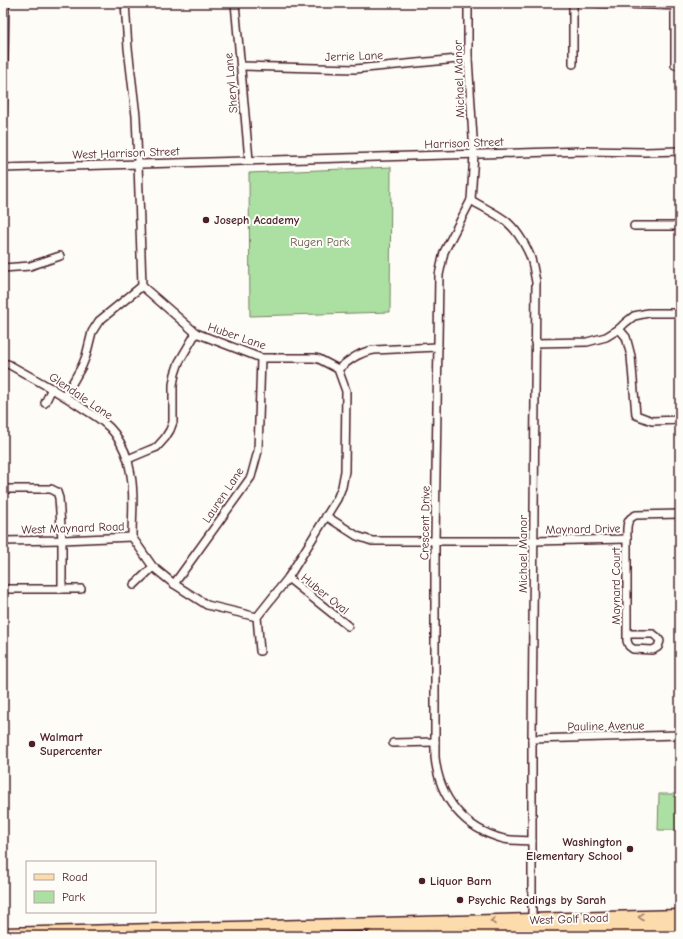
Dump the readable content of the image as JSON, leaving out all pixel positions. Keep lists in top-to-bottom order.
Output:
{
  "streets": {
    "main road": ["West Golf Road"],
    "street": [
      "Jerrie Lane",
      "Michael Manor",
      "Sheryl Lane",
      "Harrison Street",
      "West Harrison Street",
      "Huber Lane",
      "Glendale Lane",
      "Lauren Lane",
      "Crescent Drive",
      "West Maynard Road",
      "Maynard Drive",
      "Maynard Court",
      "Huber Oval",
      "Pauline Avenue"
    ]
  },
  "crossings": [
    ["Jerrie Lane", "Michael Manor"],
    ["Jerrie Lane", "Sheryl Lane"],
    ["Michael Manor", "Harrison Street"],
    ["Michael Manor", "Crescent Drive"],
    ["Michael Manor", "Maynard Drive"],
    ["Michael Manor", "Pauline Avenue"],
    ["Michael Manor", "West Golf Road"],
    ["Sheryl Lane", "Harrison Street"],
    ["Sheryl Lane", "West Harrison Street"],
    ["Harrison Street", "West Harrison Street"],
    ["Harrison Street", "Crescent Drive"],
    ["Huber Lane", "Lauren Lane"],
    ["Glendale Lane", "West Maynard Road"],
    ["Lauren Lane", "West Maynard Road"],
    ["Crescent Drive", "Maynard Drive"],
    ["Maynard Drive", "Maynard Court"]
  ],
  "parks": ["Rugen Park"],
  "places": [
    "Joseph Academy",
    "Walmart Supercenter",
    "Washington Elementary School",
    "Liquor Barn",
    "Psychic Readings by Sarah"
  ],
  "legend": ["Road", "Park"]
}
